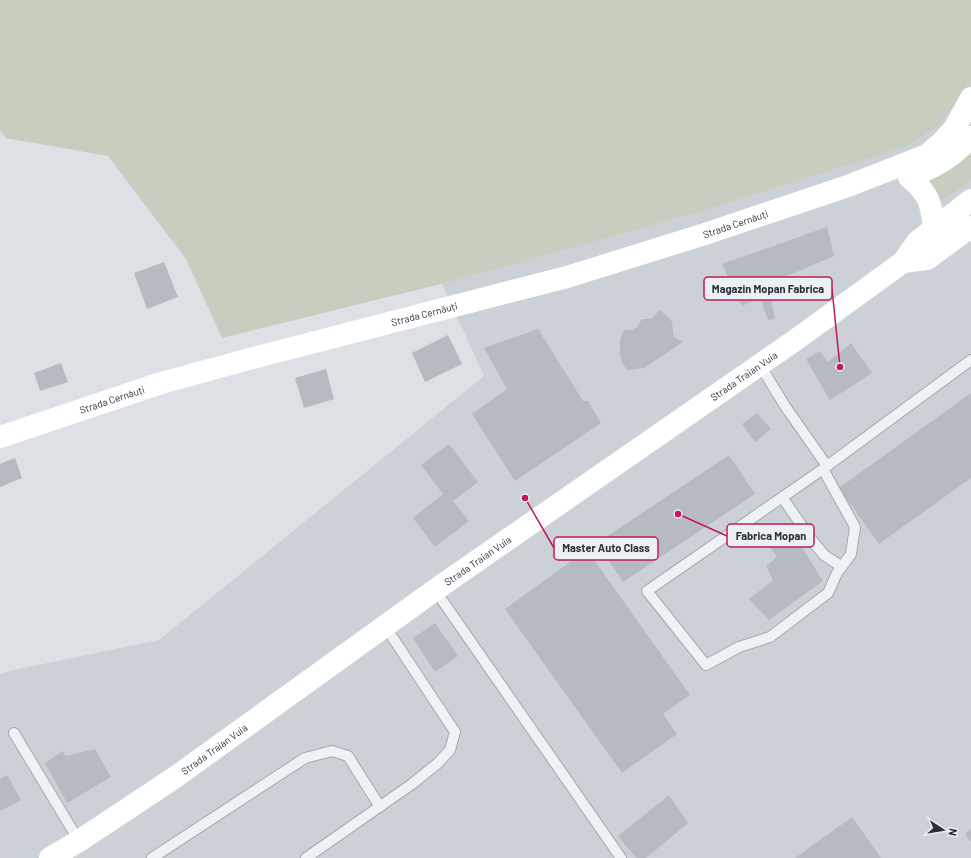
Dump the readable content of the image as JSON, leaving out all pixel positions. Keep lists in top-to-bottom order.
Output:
{
  "streets": {
    "main road": ["Strada Cernăuți", "Strada Traian Vuia"]
  },
  "places": ["Magazin Mopan Fabrica", "Master Auto Class", "Fabrica Mopan"],
  "north": "right"
}
